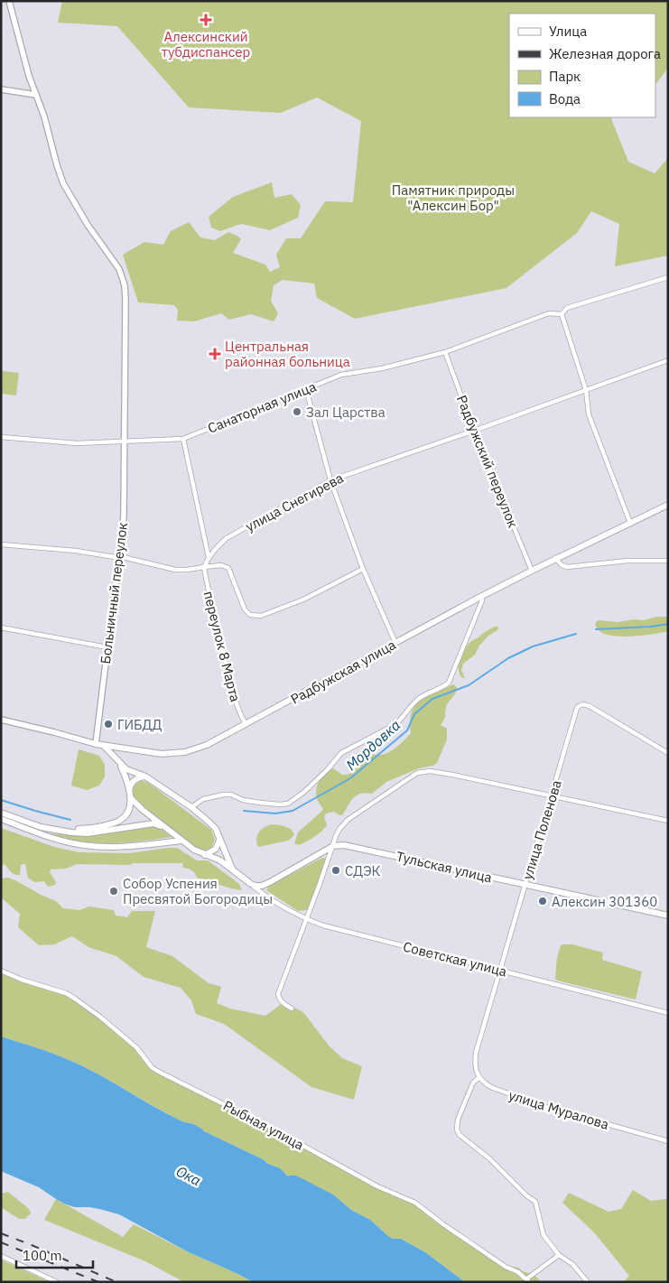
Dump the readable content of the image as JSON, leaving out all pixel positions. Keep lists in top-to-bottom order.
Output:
{
  "streets": {
    "main road": ["Радбужская улица", "Тульская улица"],
    "street": [
      "Санаторная улица",
      "Радбужский переулок",
      "улица Снегирева",
      "Больничный переулок",
      "переулок 8 Марта",
      "улица Поленова",
      "Советская улица",
      "улица Муралова",
      "Рыбная улица"
    ]
  },
  "crossings": [
    ["Санаторная улица", "Радбужский переулок"],
    ["Санаторная улица", "Больничный переулок"],
    ["Радбужский переулок", "улица Снегирева"],
    ["Радбужский переулок", "Радбужская улица"],
    ["улица Снегирева", "переулок 8 Марта"],
    ["Больничный переулок", "Радбужская улица"],
    ["переулок 8 Марта", "Радбужская улица"],
    ["улица Поленова", "Тульская улица"],
    ["улица Поленова", "Советская улица"],
    ["улица Поленова", "улица Муралова"]
  ],
  "water": ["Мордовка", "Ока"],
  "parks": ["Памятник природы \"Алексин Бор\""],
  "places": {
    "health": ["Алексинский тубдиспансер", "Центральная районная больница"],
    "other": [
      "Зал Царства",
      "ГИБДД",
      "СДЭК",
      "Собор Успения Пресвятой Богородицы",
      "Алексин 301360"
    ]
  },
  "legend": [
    "Улица",
    "Железная дорога",
    "Парк",
    "Вода"
  ],
  "scale_bar": "100 m"
}
